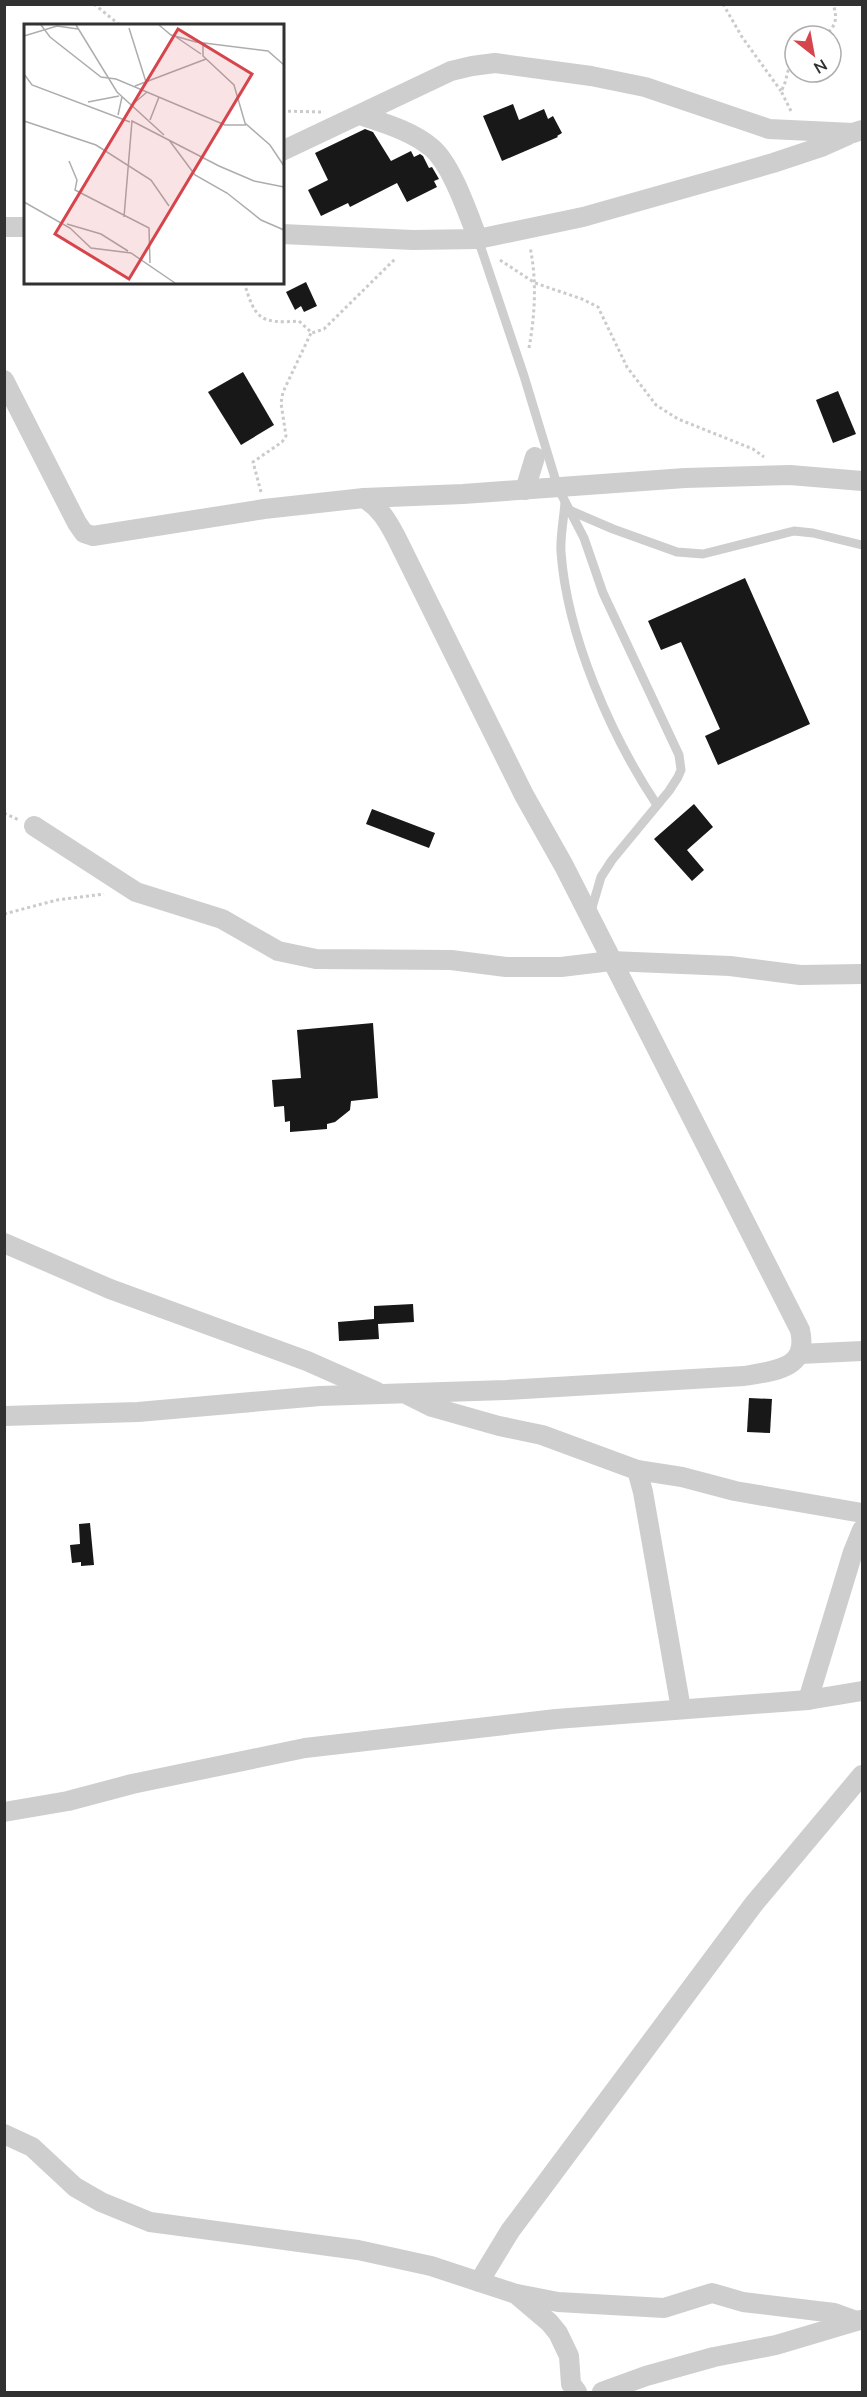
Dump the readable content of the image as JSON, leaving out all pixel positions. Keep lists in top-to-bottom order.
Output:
{
  "north": "bottom right"
}
